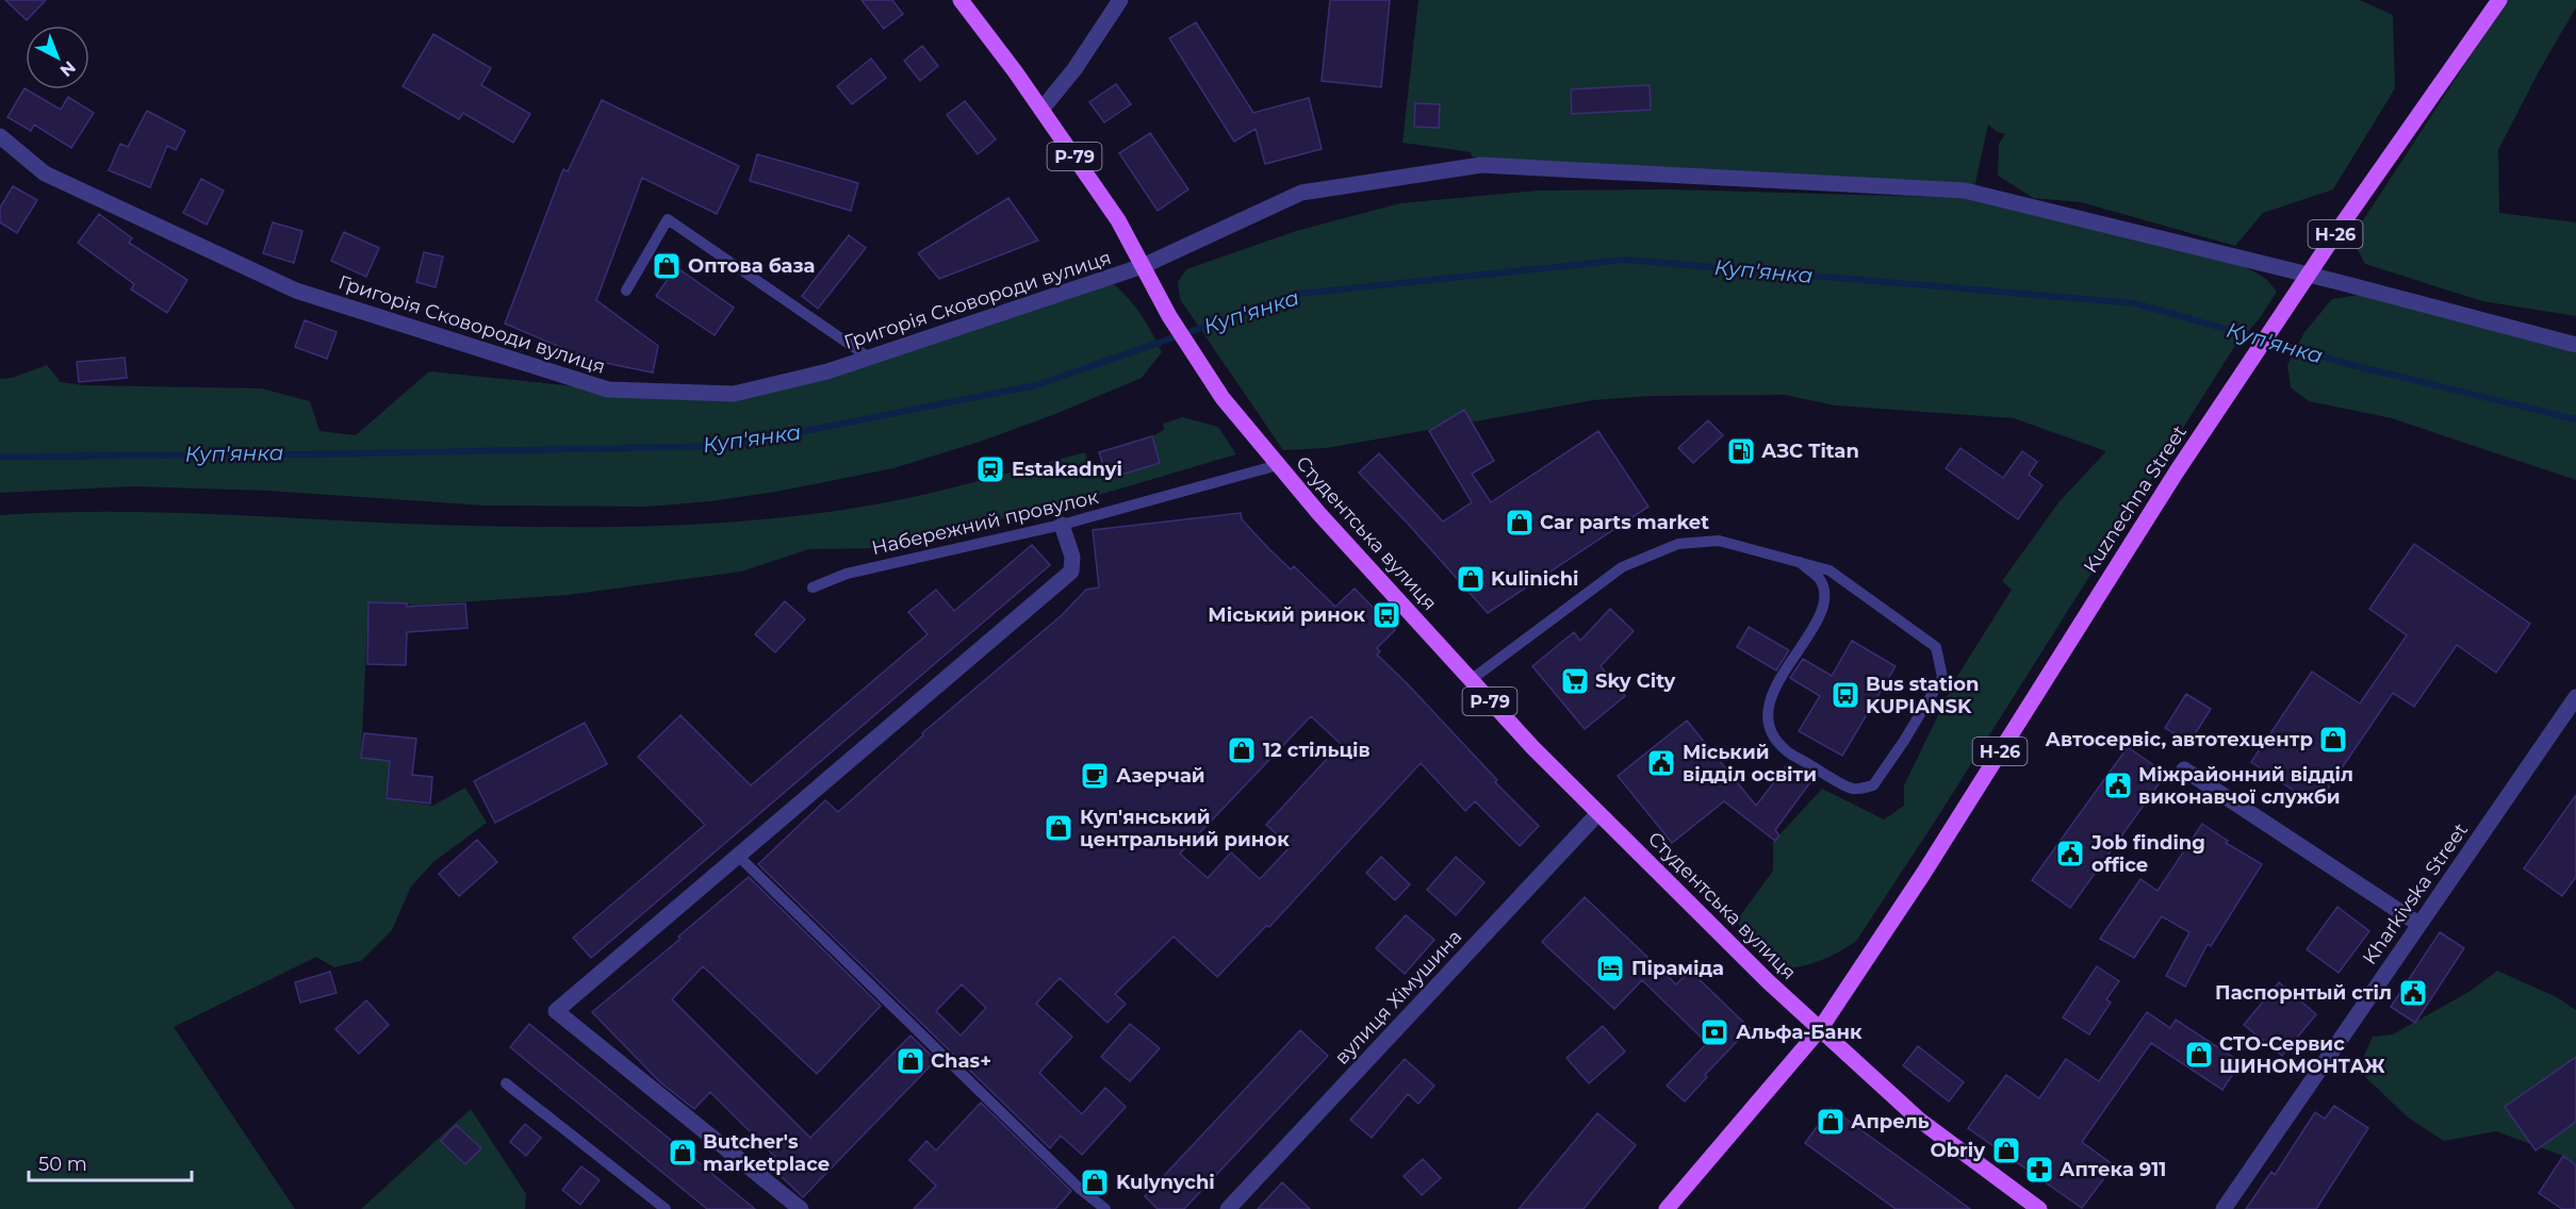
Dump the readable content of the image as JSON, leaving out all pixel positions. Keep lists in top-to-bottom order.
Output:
{
  "streets": {
    "main road": [
      "Р-79",
      "Н-26",
      "Kuznechna Street",
      "Студентська вулиця"
    ],
    "street": ["Григорія Сковороди вулиця", "Kharkivska Street", "вулиця Хімушина"],
    "lane": ["Набережний провулок"]
  },
  "crossings": [
    ["Р-79", "Н-26"],
    ["Р-79", "Kuznechna Street"],
    ["Р-79", "Студентська вулиця"],
    ["Н-26", "Kuznechna Street"],
    ["Н-26", "Студентська вулиця"],
    ["Григорія Сковороди вулиця", "Студентська вулиця"],
    ["Kuznechna Street", "Студентська вулиця"],
    ["Набережний провулок", "Студентська вулиця"],
    ["Студентська вулиця", "вулиця Хімушина"]
  ],
  "water": ["Куп'янка"],
  "places": {
    "shop": [
      "Оптова база",
      "Car parts market",
      "Kulinichi",
      "Автосервіс, автотехцентр",
      "12 стільців",
      "Куп'янський центральний ринок",
      "СТО-Сервис ШИНОМОНТАЖ",
      "Chas+",
      "Апрель",
      "Obriy",
      "Butcher's marketplace",
      "Kulynychi"
    ],
    "fuel station": ["АЗС Titan"],
    "station": ["Estakadnyi"],
    "bus stop": ["Міський ринок", "Bus station KUPIANSK"],
    "supermarket": ["Sky City"],
    "public building": [
      "Міський відділ освіти",
      "Міжрайонний відділ виконавчої служби",
      "Job finding office",
      "Паспорнтый стіл"
    ],
    "cafe": ["Азерчай"],
    "hotel": ["Піраміда"],
    "bank": ["Альфа-Банк"],
    "pharmacy": ["Аптека 911"]
  },
  "scale_bar": "50 m",
  "north": "bottom right"
}
